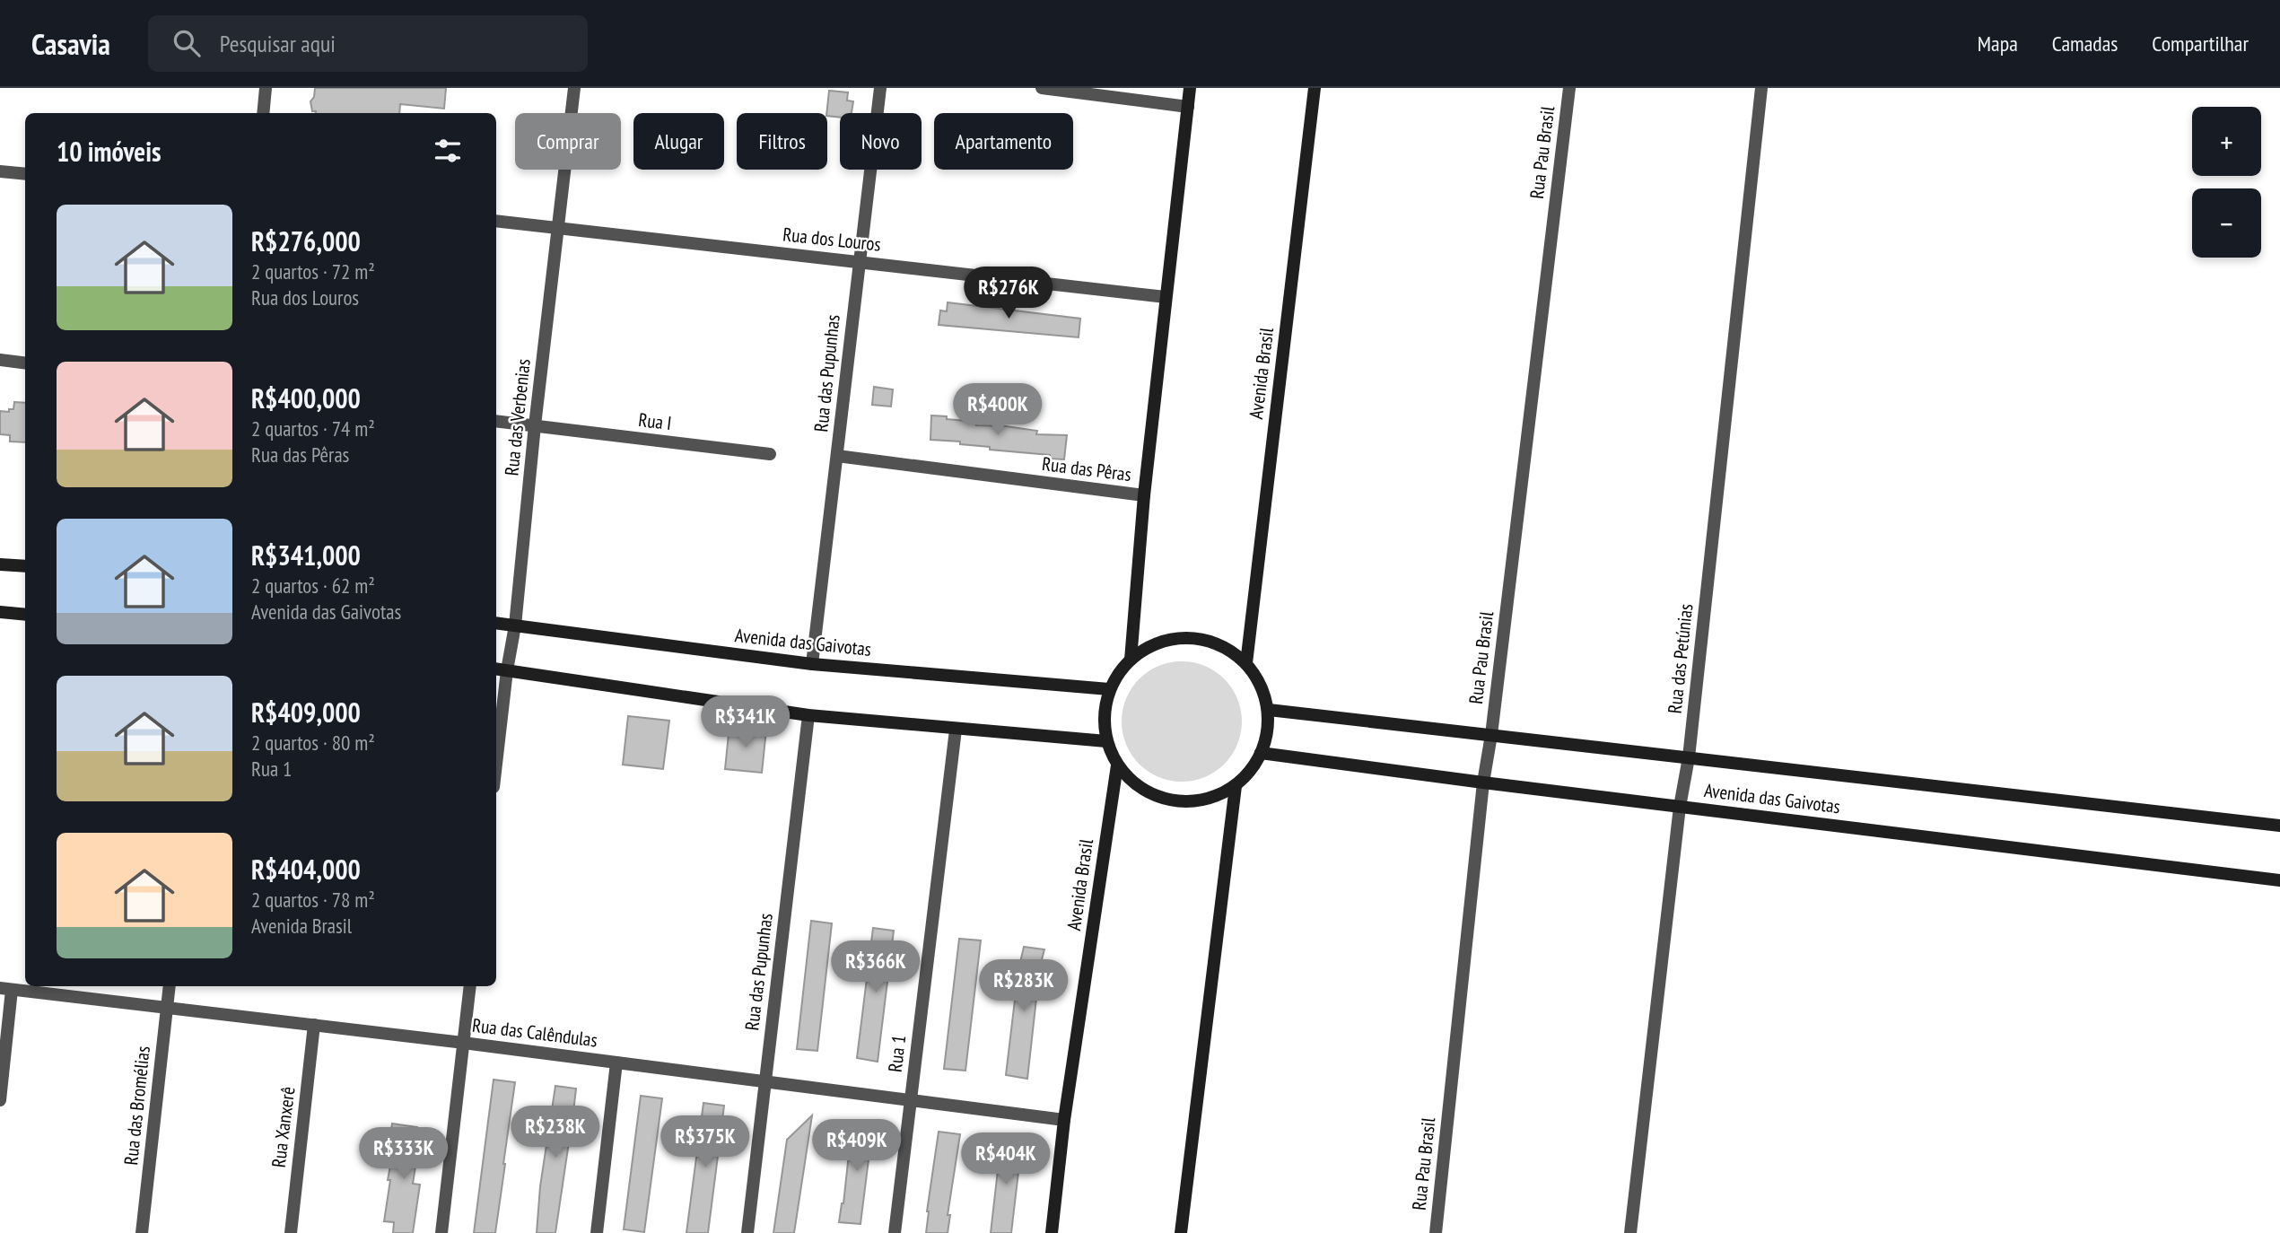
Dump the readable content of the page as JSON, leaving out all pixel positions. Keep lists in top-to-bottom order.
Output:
{
  "streets": {
    "street": [
      "Rua Pau Brasil",
      "Rua dos Louros",
      "Rua das Pupunhas",
      "Avenida Brasil",
      "Rua das Verbenias",
      "Rua I",
      "Rua das Pêras",
      "Avenida das Gaivotas",
      "Rua das Petúnias",
      "Rua das Calêndulas",
      "Rua 1",
      "Rua das Bromélias",
      "Rua Xanxerê"
    ]
  },
  "crossings": [
    ["Rua Pau Brasil", "Avenida das Gaivotas"],
    ["Rua dos Louros", "Rua das Pupunhas"],
    ["Rua dos Louros", "Rua das Verbenias"],
    ["Rua das Pupunhas", "Rua das Pêras"],
    ["Rua das Pupunhas", "Avenida das Gaivotas"],
    ["Rua das Pupunhas", "Rua das Calêndulas"],
    ["Avenida Brasil", "Avenida das Gaivotas"],
    ["Avenida Brasil", "Rua das Calêndulas"],
    ["Rua das Verbenias", "Rua I"],
    ["Rua das Verbenias", "Avenida das Gaivotas"],
    ["Avenida das Gaivotas", "Rua das Petúnias"],
    ["Rua das Calêndulas", "Rua 1"],
    ["Rua das Calêndulas", "Rua das Bromélias"],
    ["Rua das Calêndulas", "Rua Xanxerê"]
  ],
  "page": {
    "header": "Casavia",
    "search": "Pesquisar aqui",
    "nav": ["Mapa", "Camadas", "Compartilhar"],
    "map_buttons": ["+", "−"],
    "chip": [
      "Comprar",
      "Alugar",
      "Filtros",
      "Novo",
      "Apartamento"
    ],
    "heading": "10 imóveis",
    "list": [
      {
        "name": "R$276,000",
        "note": "2 quartos · 72 m² · Rua dos Louros"
      },
      {
        "name": "R$400,000",
        "note": "2 quartos · 74 m² · Rua das Pêras"
      },
      {
        "name": "R$341,000",
        "note": "2 quartos · 62 m² · Avenida das Gaivotas"
      },
      {
        "name": "R$409,000",
        "note": "2 quartos · 80 m² · Rua 1"
      },
      {
        "name": "R$404,000",
        "note": "2 quartos · 78 m² · Avenida Brasil"
      }
    ],
    "price": [
      "R$276K",
      "R$400K",
      "R$341K",
      "R$366K",
      "R$283K",
      "R$238K",
      "R$375K",
      "R$409K",
      "R$333K",
      "R$404K"
    ]
  }
}
